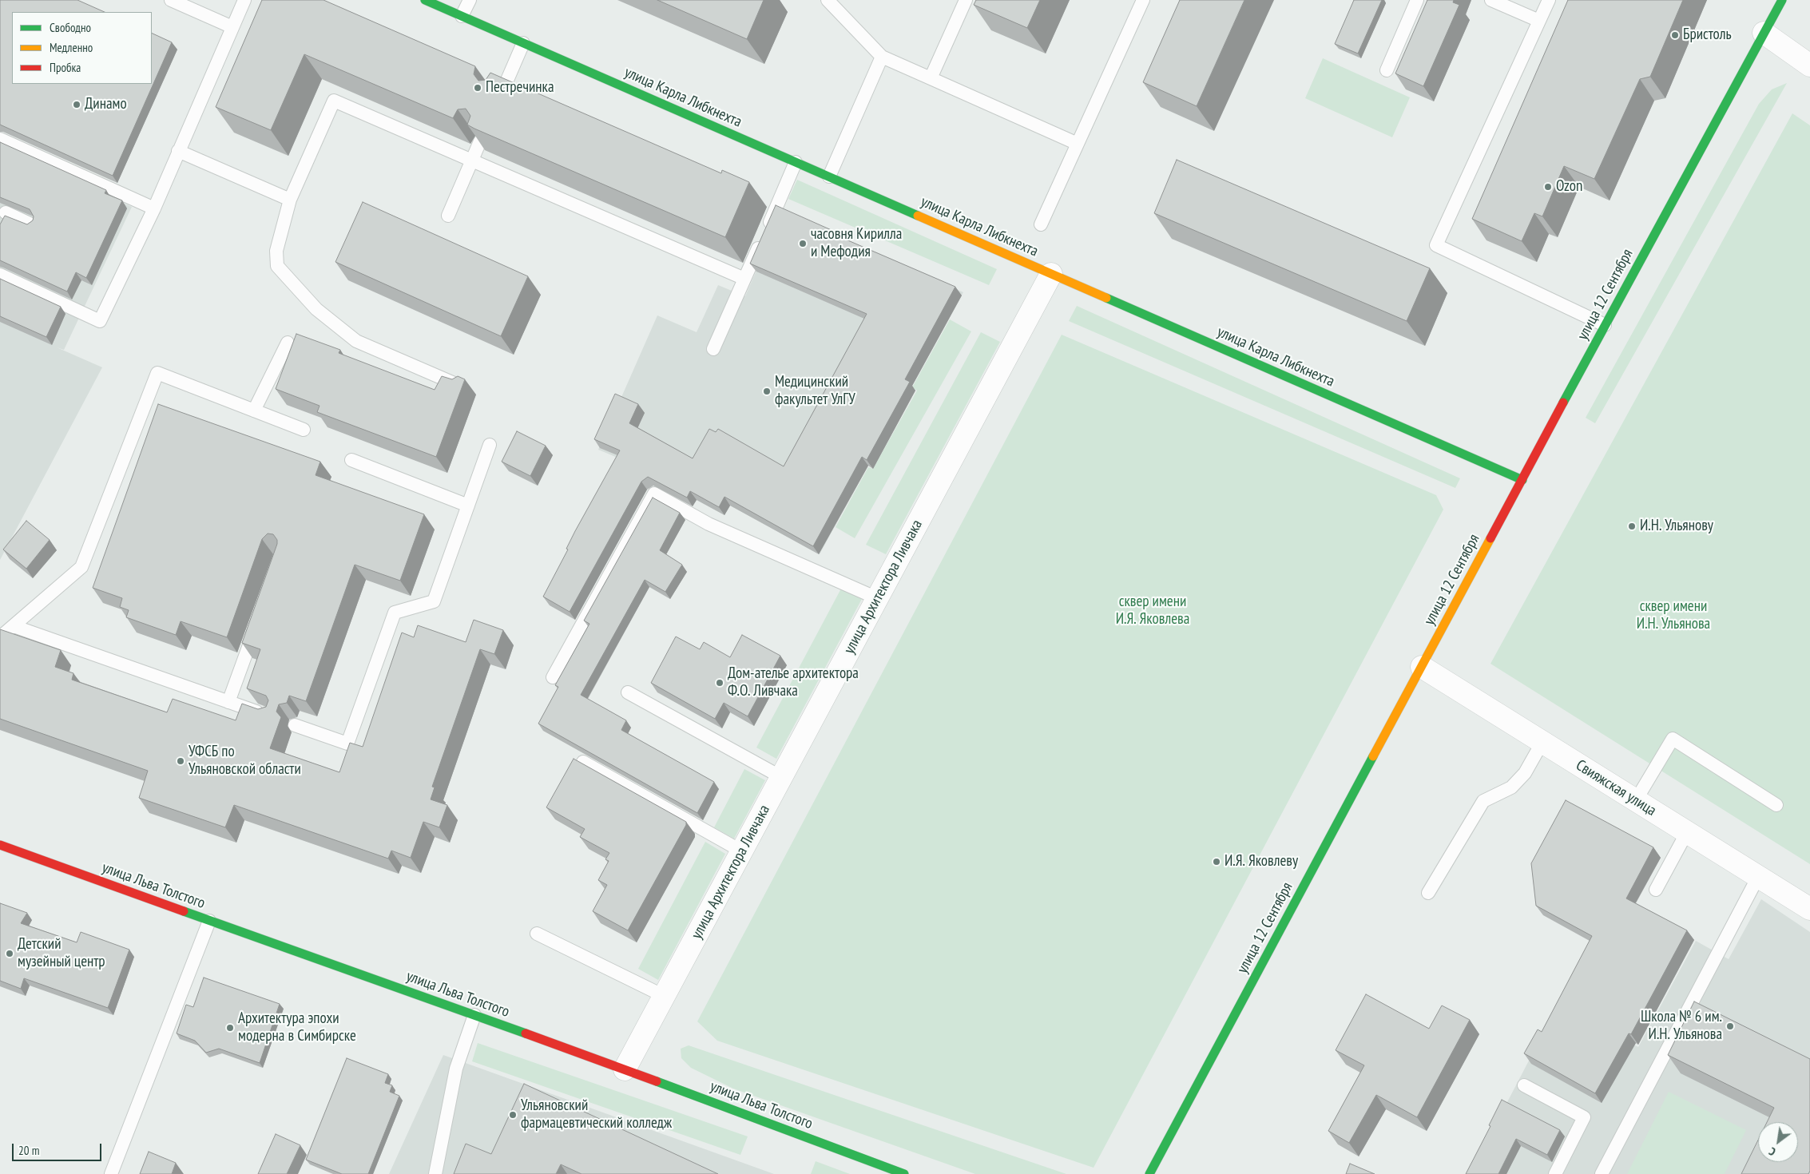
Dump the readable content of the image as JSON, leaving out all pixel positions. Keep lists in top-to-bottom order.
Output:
{
  "streets": {
    "street": [
      "улица Карла Либкнехта",
      "улица 12 Сентября",
      "улица Архитектора Ливчака",
      "Свияжская улица",
      "улица Льва Толстого"
    ]
  },
  "crossings": [
    ["улица Карла Либкнехта", "улица 12 Сентября"],
    ["улица Карла Либкнехта", "улица Архитектора Ливчака"],
    ["улица 12 Сентября", "Свияжская улица"],
    ["улица Архитектора Ливчака", "улица Льва Толстого"]
  ],
  "parks": ["сквер имени И.Я. Яковлева", "сквер имени И.Н. Ульянова"],
  "places": [
    "Бристоль",
    "Пестречинка",
    "Динамо",
    "Ozon",
    "часовня Кирилла и Мефодия",
    "Медицинский факультет УлГУ",
    "И.Н. Ульянову",
    "Дом-ателье архитектора Ф.О. Ливчака",
    "УФСБ по Ульяновской области",
    "И.Я. Яковлеву",
    "Детский музейный центр",
    "Школа № 6 им. И.Н. Ульянова",
    "Архитектура эпохи модерна в Симбирске",
    "Ульяновский фaрмацевтический колледж"
  ],
  "legend": ["Свободно", "Медленно", "Пробка"],
  "scale_bar": "20 m",
  "north": "bottom left"
}
